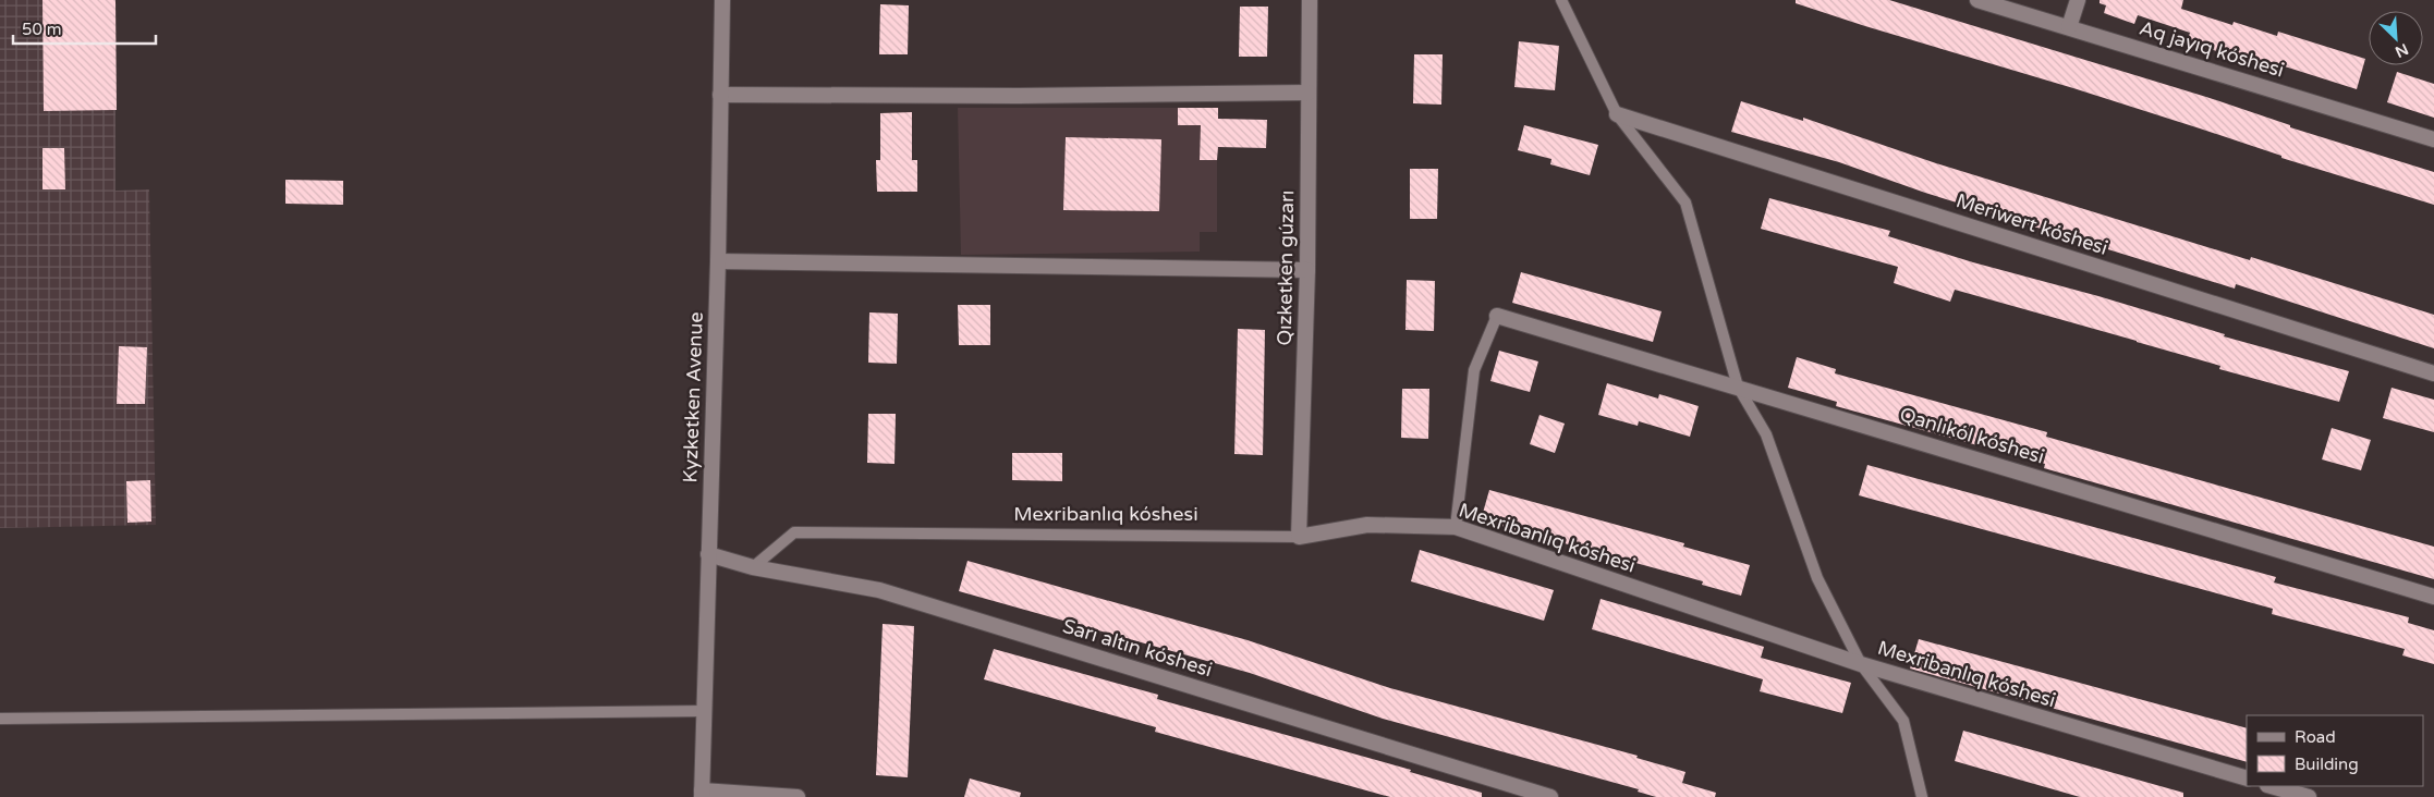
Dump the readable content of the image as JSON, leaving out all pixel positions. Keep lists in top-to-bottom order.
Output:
{
  "streets": {
    "street": [
      "Aq jayıq kóshesi",
      "Meriwert kóshesi",
      "Qızketken gúzarı",
      "Kyzketken Avenue",
      "Qanlıkól kóshesi",
      "Mexribanlıq kóshesi",
      "Sarı altın kóshesi"
    ]
  },
  "crossings": [
    ["Qızketken gúzarı", "Mexribanlıq kóshesi"],
    ["Kyzketken Avenue", "Sarı altın kóshesi"],
    ["Mexribanlıq kóshesi", "Sarı altın kóshesi"]
  ],
  "legend": ["Road", "Building"],
  "scale_bar": "50 m",
  "north": "bottom right"
}
